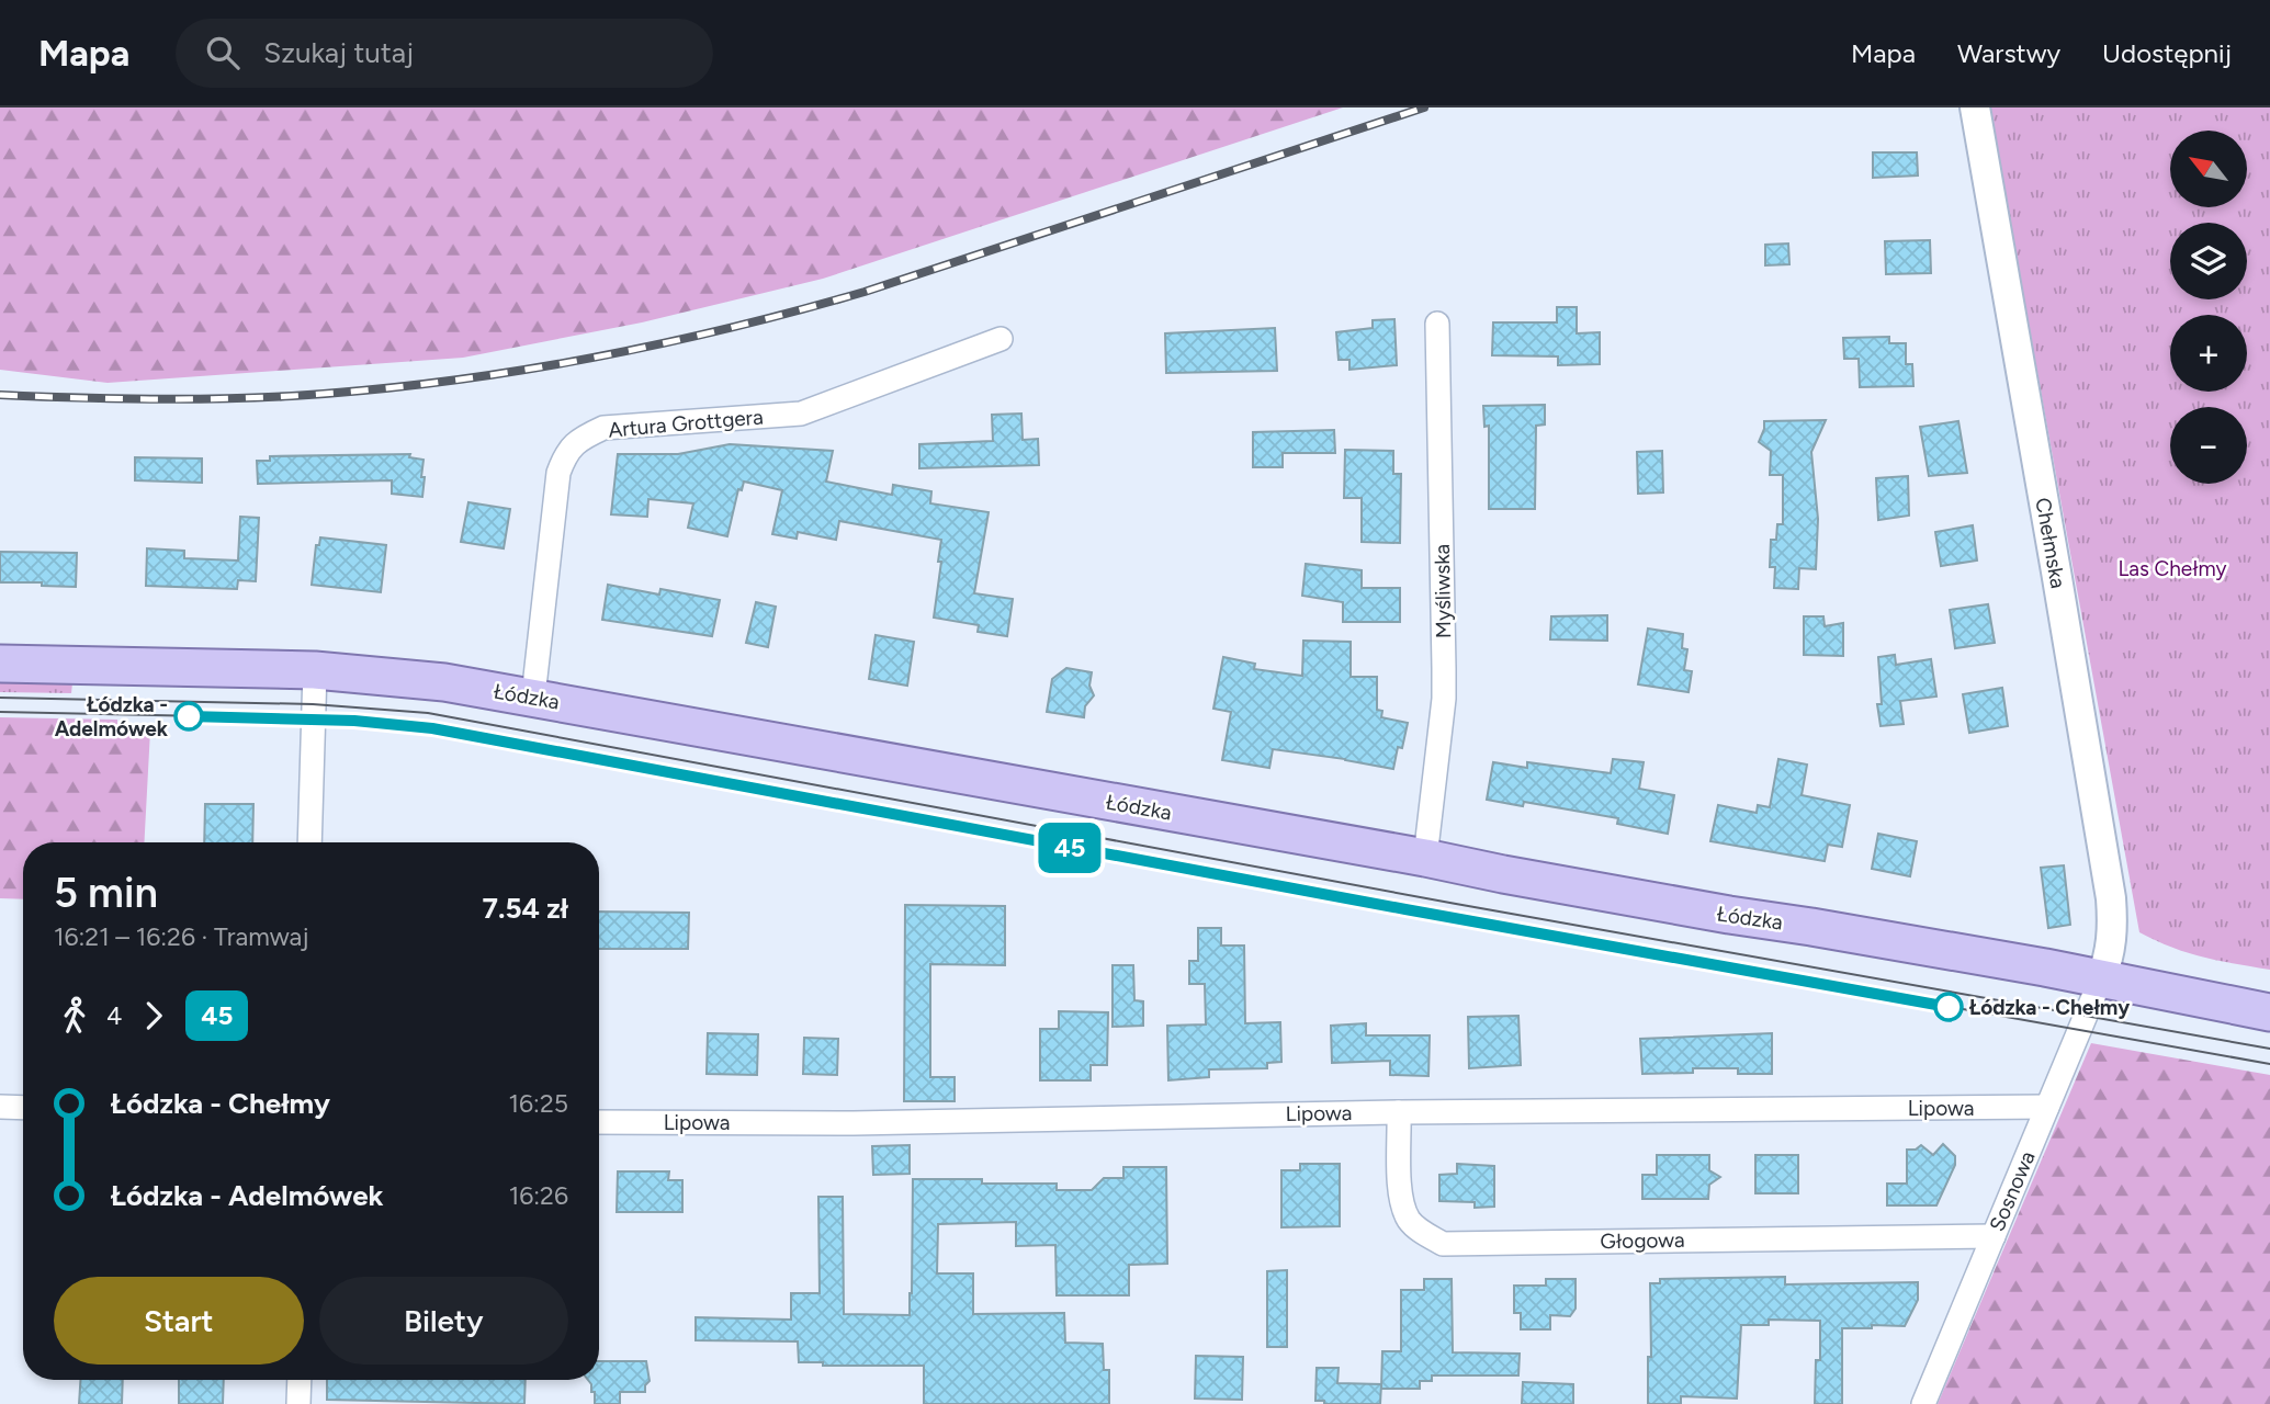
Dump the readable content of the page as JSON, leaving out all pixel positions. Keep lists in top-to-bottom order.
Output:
{
  "streets": {
    "main road": ["Łódzka"],
    "street": [
      "Artura Grottgera",
      "Chełmska",
      "Myśliwska",
      "Lipowa",
      "Sosnowa",
      "Głogowa"
    ]
  },
  "crossings": [
    ["Artura Grottgera", "Łódzka"],
    ["Chełmska", "Łódzka"],
    ["Chełmska", "Sosnowa"],
    ["Myśliwska", "Łódzka"],
    ["Łódzka", "Sosnowa"],
    ["Lipowa", "Sosnowa"],
    ["Lipowa", "Głogowa"],
    ["Sosnowa", "Głogowa"]
  ],
  "parks": ["Las Chełmy"],
  "places": ["Łódzka - Adelmówek", "Łódzka - Chełmy"],
  "lines": ["tram line 45"],
  "north": "top left",
  "page": {
    "header": "Mapa",
    "search": "Szukaj tutaj",
    "nav": ["Mapa", "Warstwy", "Udostępnij"],
    "on_map": "45",
    "map_buttons": ["+", "−"],
    "heading": ["5 min", "16:21 – 16:26 · Tramwaj", "7.54 zł"],
    "legs": ["4", "45"],
    "list": [
      {
        "name": "Łódzka - Chełmy",
        "value": "16:25"
      },
      {
        "name": "Łódzka - Adelmówek",
        "value": "16:26"
      }
    ],
    "buttons": ["Start", "Bilety"]
  }
}
